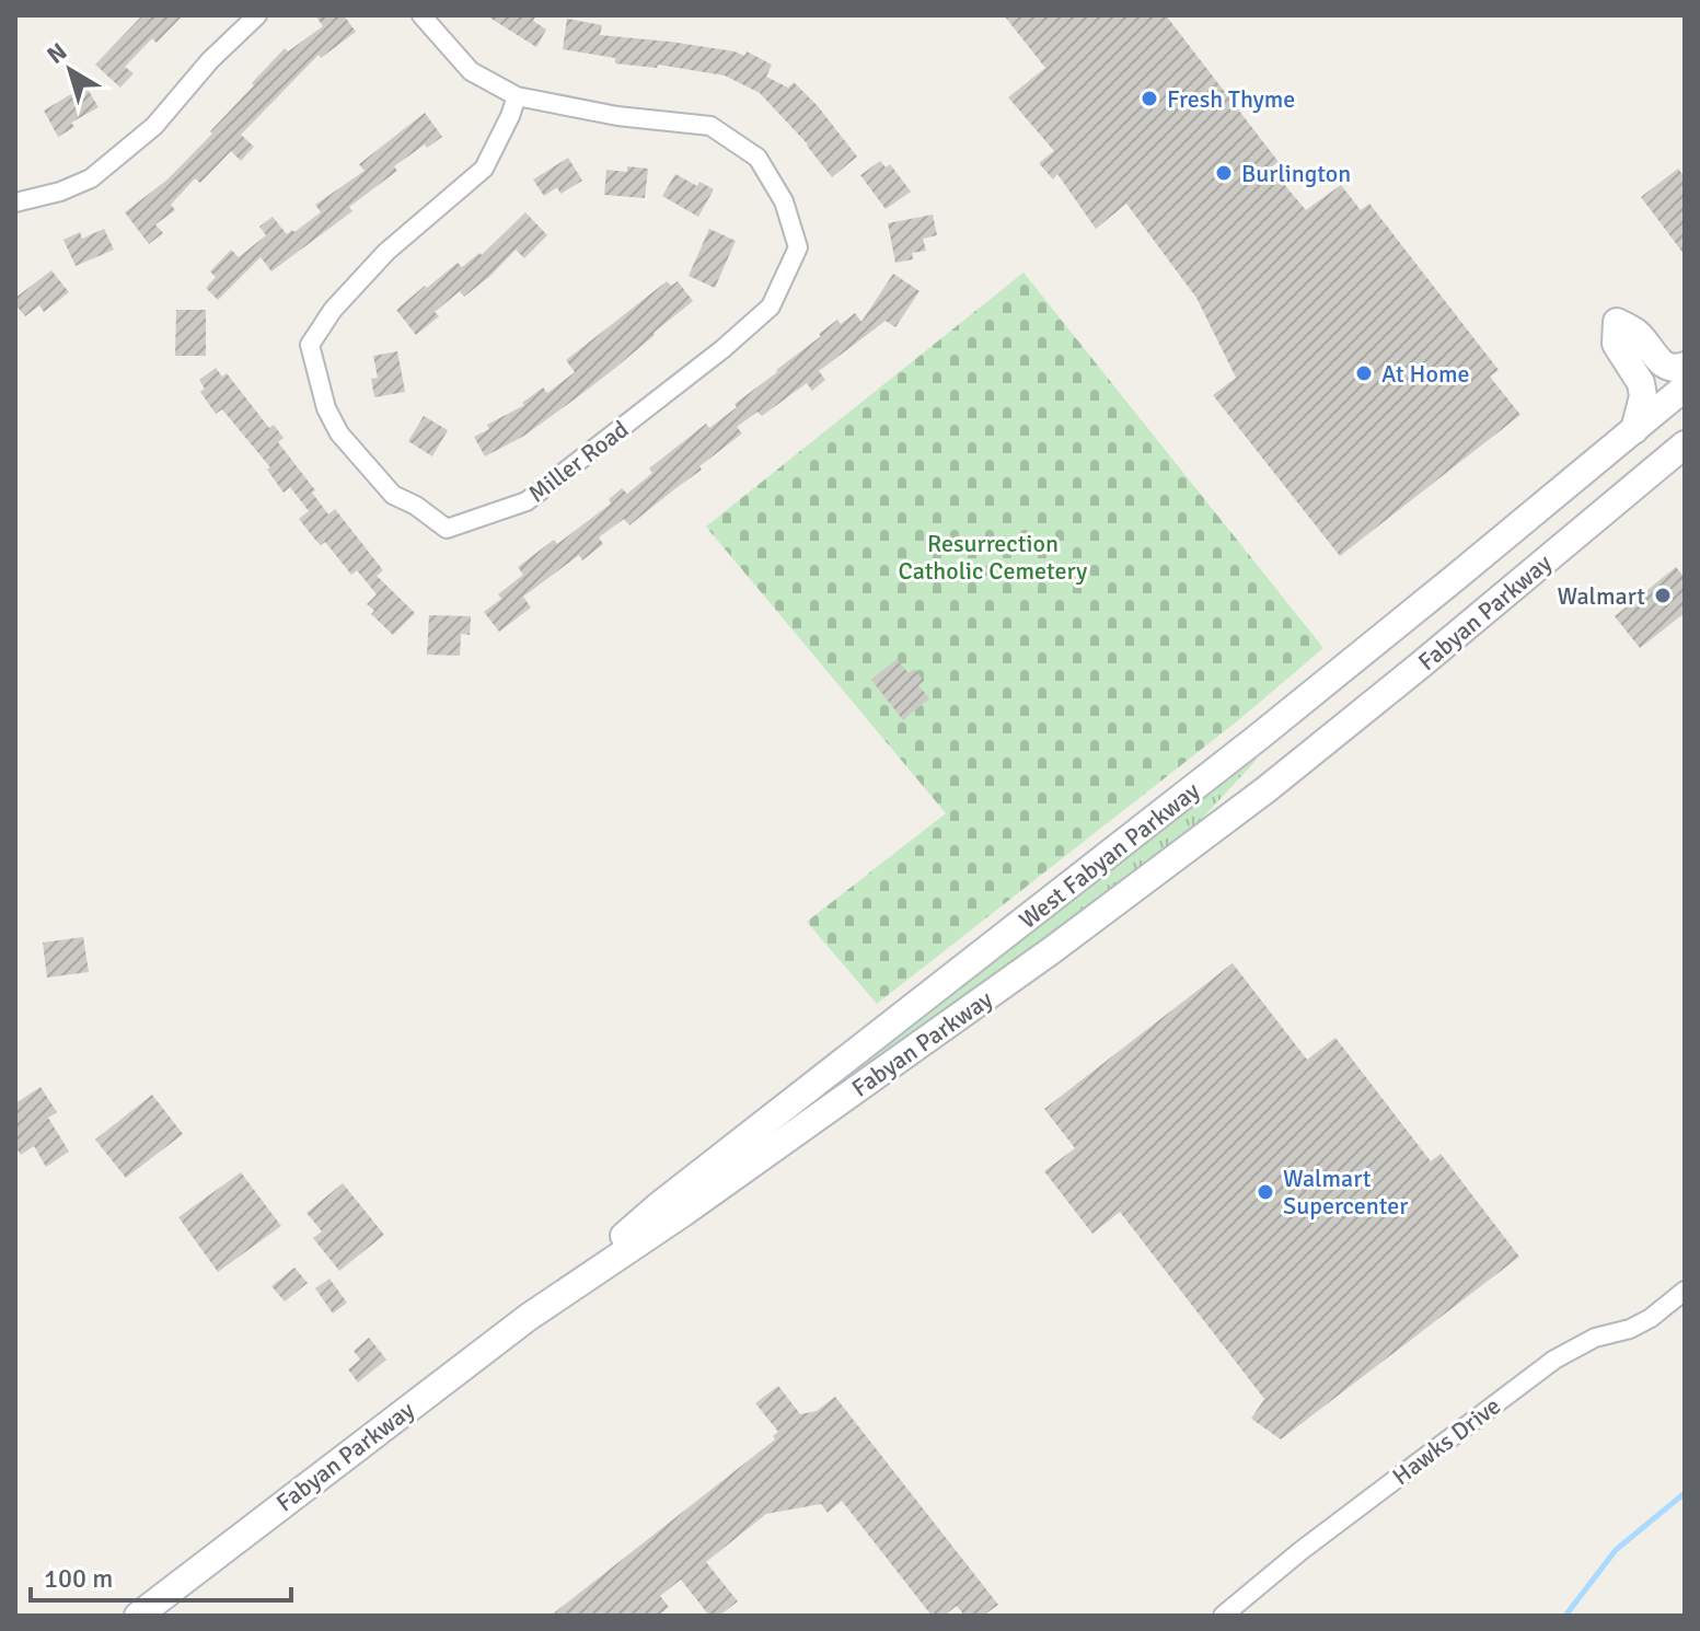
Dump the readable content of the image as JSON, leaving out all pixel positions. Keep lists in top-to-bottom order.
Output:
{
  "streets": {
    "main road": ["Fabyan Parkway", "West Fabyan Parkway"],
    "street": ["Miller Road", "Hawks Drive"]
  },
  "crossings": [
    ["Fabyan Parkway", "West Fabyan Parkway"]
  ],
  "parks": ["Resurrection Catholic Cemetery"],
  "places": [
    "Fresh Thyme",
    "Burlington",
    "At Home",
    "Walmart",
    "Walmart Supercenter"
  ],
  "scale_bar": "100 m",
  "north": "top left"
}
